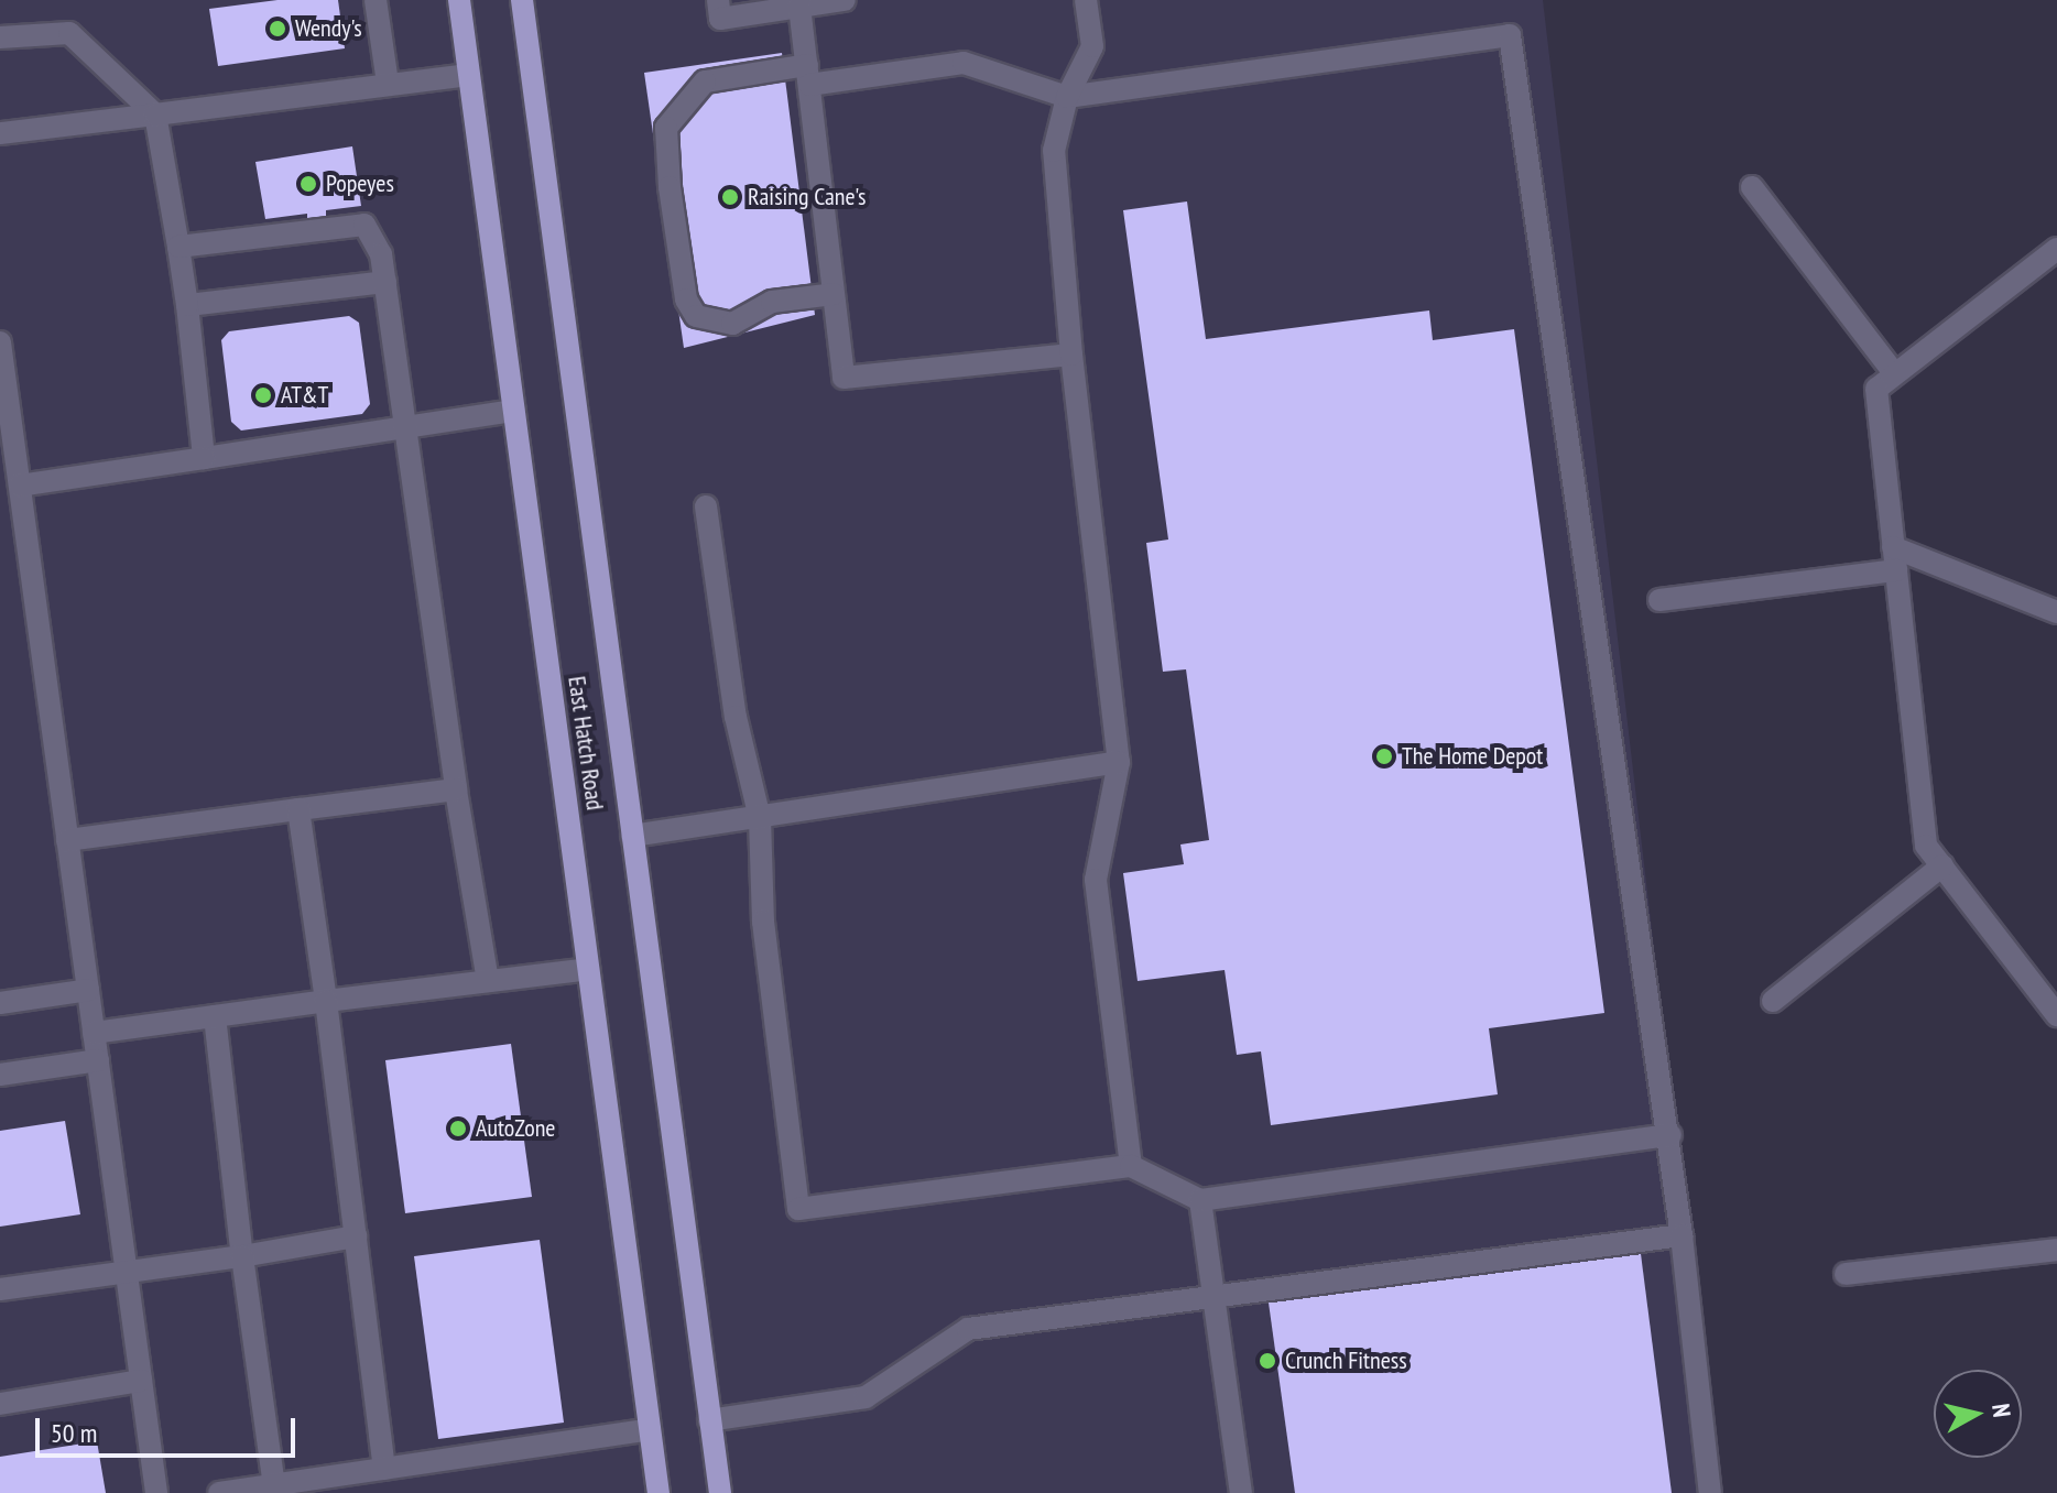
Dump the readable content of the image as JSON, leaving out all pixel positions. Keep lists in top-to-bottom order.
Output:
{
  "streets": {
    "main road": ["East Hatch Road"]
  },
  "places": [
    "Wendy's",
    "Popeyes",
    "Raising Cane's",
    "AT&T",
    "The Home Depot",
    "AutoZone",
    "Crunch Fitness"
  ],
  "scale_bar": "50 m",
  "north": "right"
}
